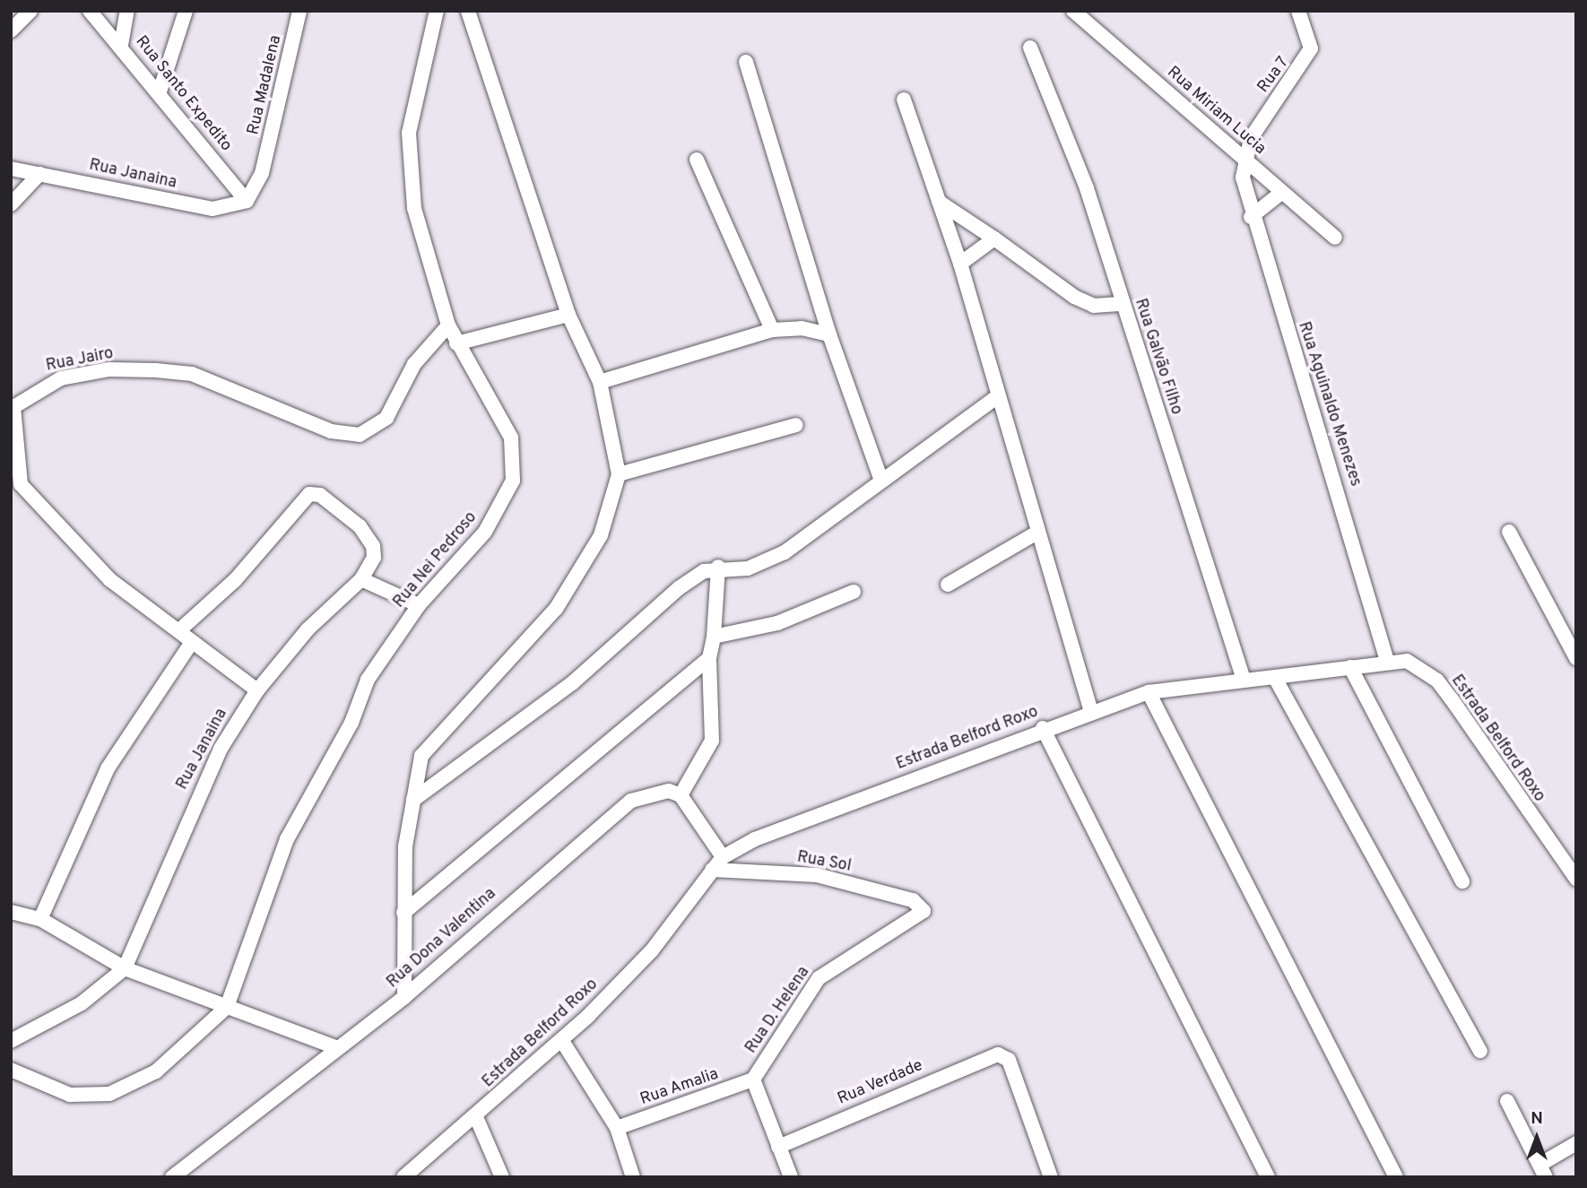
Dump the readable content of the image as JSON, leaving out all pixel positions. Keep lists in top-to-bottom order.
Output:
{
  "streets": {
    "street": [
      "Rua 7",
      "Rua Madalena",
      "Rua Santo Expedito",
      "Rua Miriam Lucia",
      "Rua Janaina",
      "Rua Galvão Filho",
      "Rua Jairo",
      "Rua Aguinaldo Menezes",
      "Rua Nei Pedroso",
      "Estrada Belford Roxo",
      "Rua Sol",
      "Rua Dona Valentina",
      "Rua D. Helena",
      "Rua Verdade",
      "Rua Amalia"
    ]
  },
  "crossings": [
    ["Rua 7", "Rua Miriam Lucia"],
    ["Rua 7", "Rua Aguinaldo Menezes"],
    ["Rua Madalena", "Rua Santo Expedito"],
    ["Rua Madalena", "Rua Janaina"],
    ["Rua Santo Expedito", "Rua Janaina"],
    ["Rua Miriam Lucia", "Rua Aguinaldo Menezes"],
    ["Rua Janaina", "Rua Jairo"],
    ["Rua Galvão Filho", "Estrada Belford Roxo"],
    ["Rua Jairo", "Rua Nei Pedroso"],
    ["Rua Aguinaldo Menezes", "Estrada Belford Roxo"],
    ["Estrada Belford Roxo", "Rua Sol"],
    ["Rua Sol", "Rua D. Helena"],
    ["Rua D. Helena", "Rua Verdade"],
    ["Rua D. Helena", "Rua Amalia"]
  ],
  "north": "top"
}
